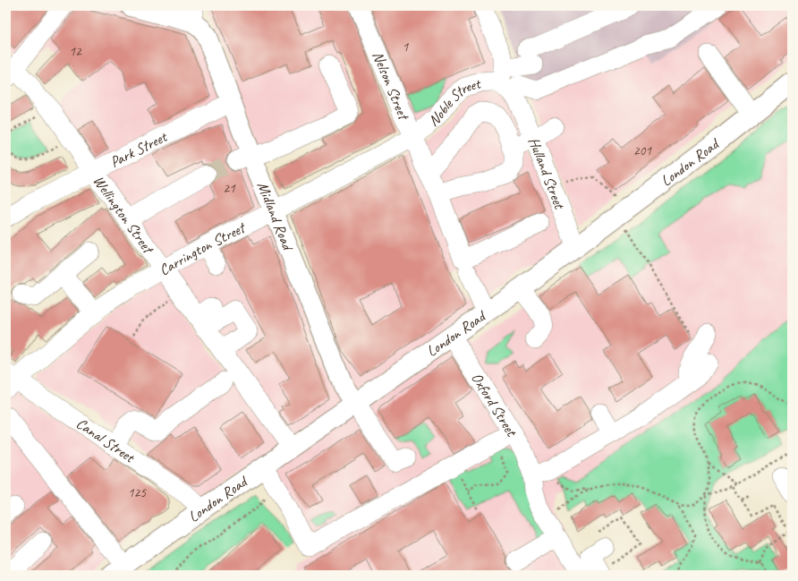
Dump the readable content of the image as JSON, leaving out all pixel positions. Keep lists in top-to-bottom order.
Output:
{
  "streets": {
    "main road": ["London Road", "Midland Road"],
    "street": [
      "Nelson Street",
      "Noble Street",
      "Park Street",
      "Hulland Street",
      "Wellington Street",
      "Carrington Street",
      "Oxford Street",
      "Canal Street"
    ]
  },
  "crossings": [
    ["Nelson Street", "Noble Street"],
    ["Nelson Street", "Carrington Street"],
    ["Noble Street", "Hulland Street"],
    ["Noble Street", "Carrington Street"],
    ["Park Street", "Wellington Street"],
    ["Park Street", "Midland Road"],
    ["London Road", "Hulland Street"],
    ["London Road", "Wellington Street"],
    ["London Road", "Midland Road"],
    ["London Road", "Oxford Street"],
    ["London Road", "Canal Street"],
    ["Wellington Street", "Carrington Street"],
    ["Midland Road", "Carrington Street"],
    ["Carrington Street", "Canal Street"]
  ],
  "house_numbers": [
    "1",
    "12",
    "201",
    "21",
    "125"
  ]
}
